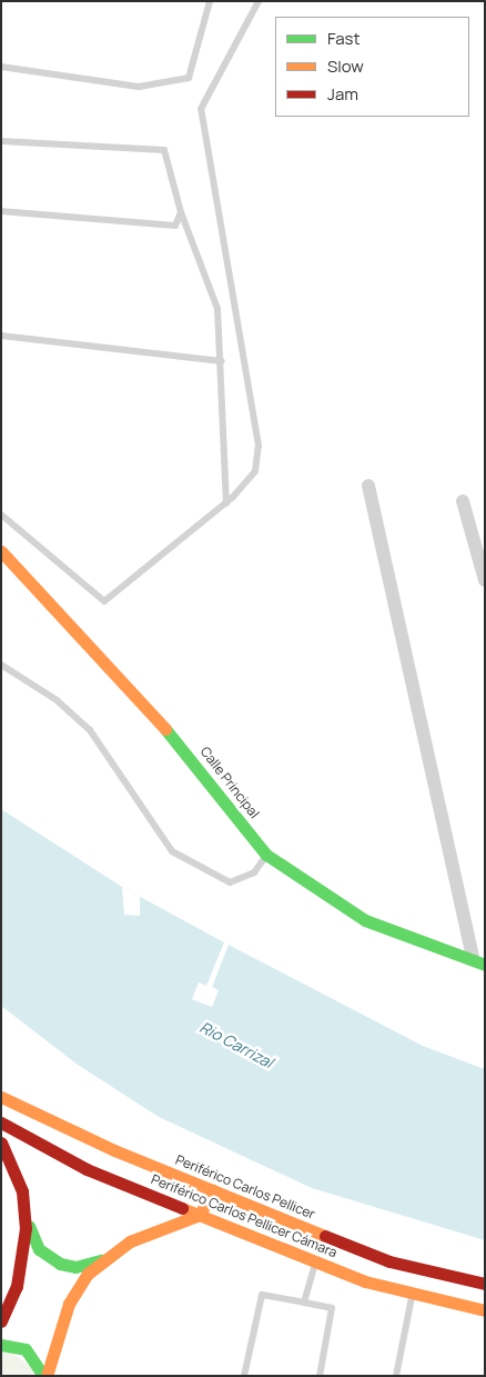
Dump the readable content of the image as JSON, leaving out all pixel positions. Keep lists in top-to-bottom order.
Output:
{
  "streets": {
    "main road": ["Calle Principal", "Periférico Carlos Pellicer", "Periférico Carlos Pellicer Cámara"]
  },
  "water": ["Rio Carrizal"],
  "legend": ["Fast", "Slow", "Jam"]
}
